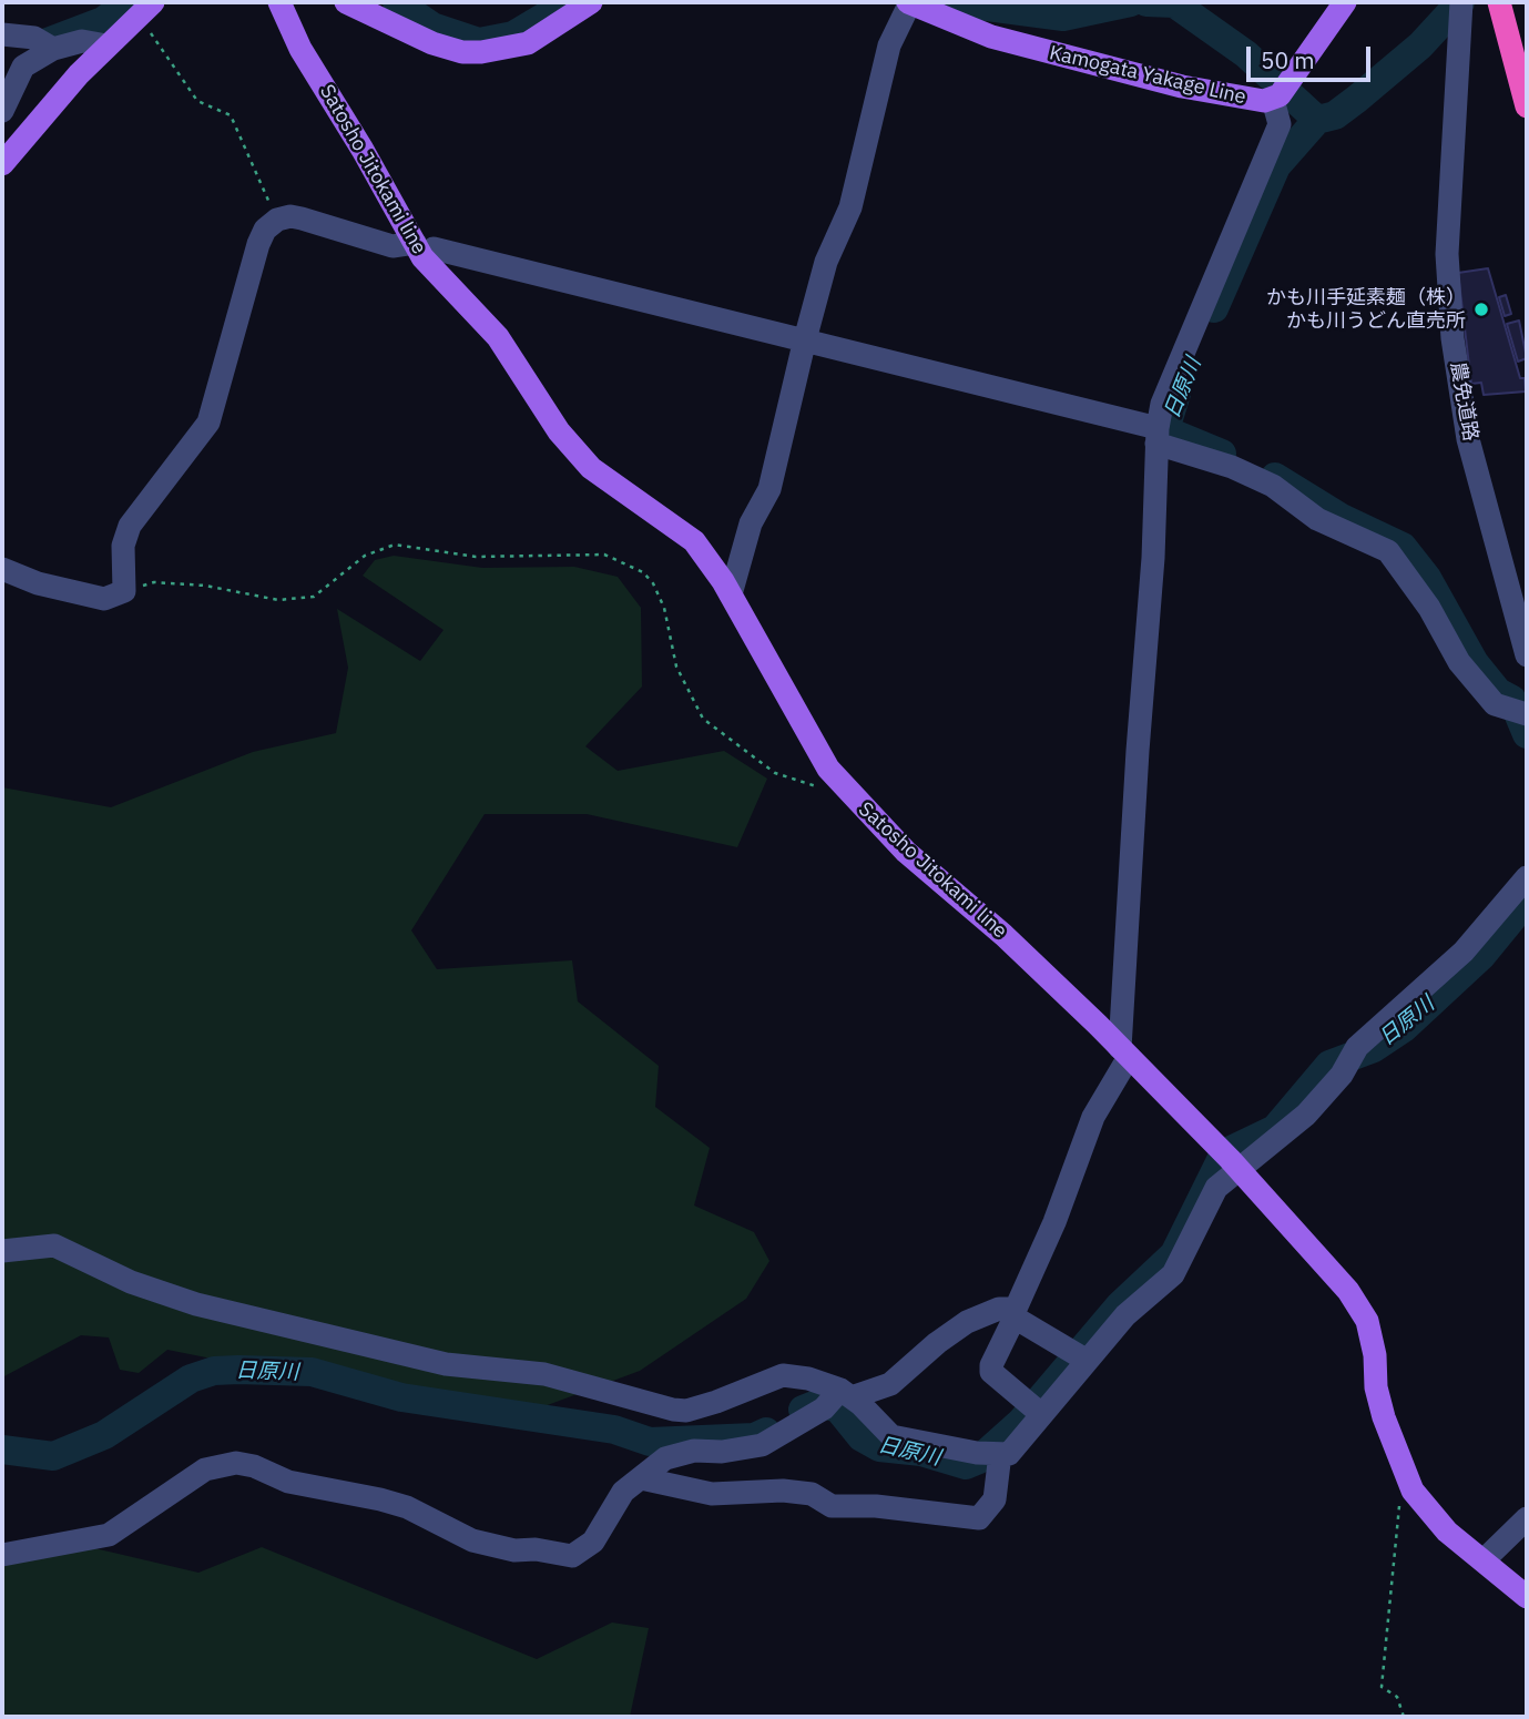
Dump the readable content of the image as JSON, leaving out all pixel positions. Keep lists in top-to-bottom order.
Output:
{
  "streets": {
    "main road": ["Kamogata Yakage Line", "Satosho Jitokami line"],
    "street": ["農免道路"]
  },
  "water": ["日原川"],
  "places": ["かも川手延素麺（株） かも川うどん直売所"],
  "scale_bar": "50 m"
}
